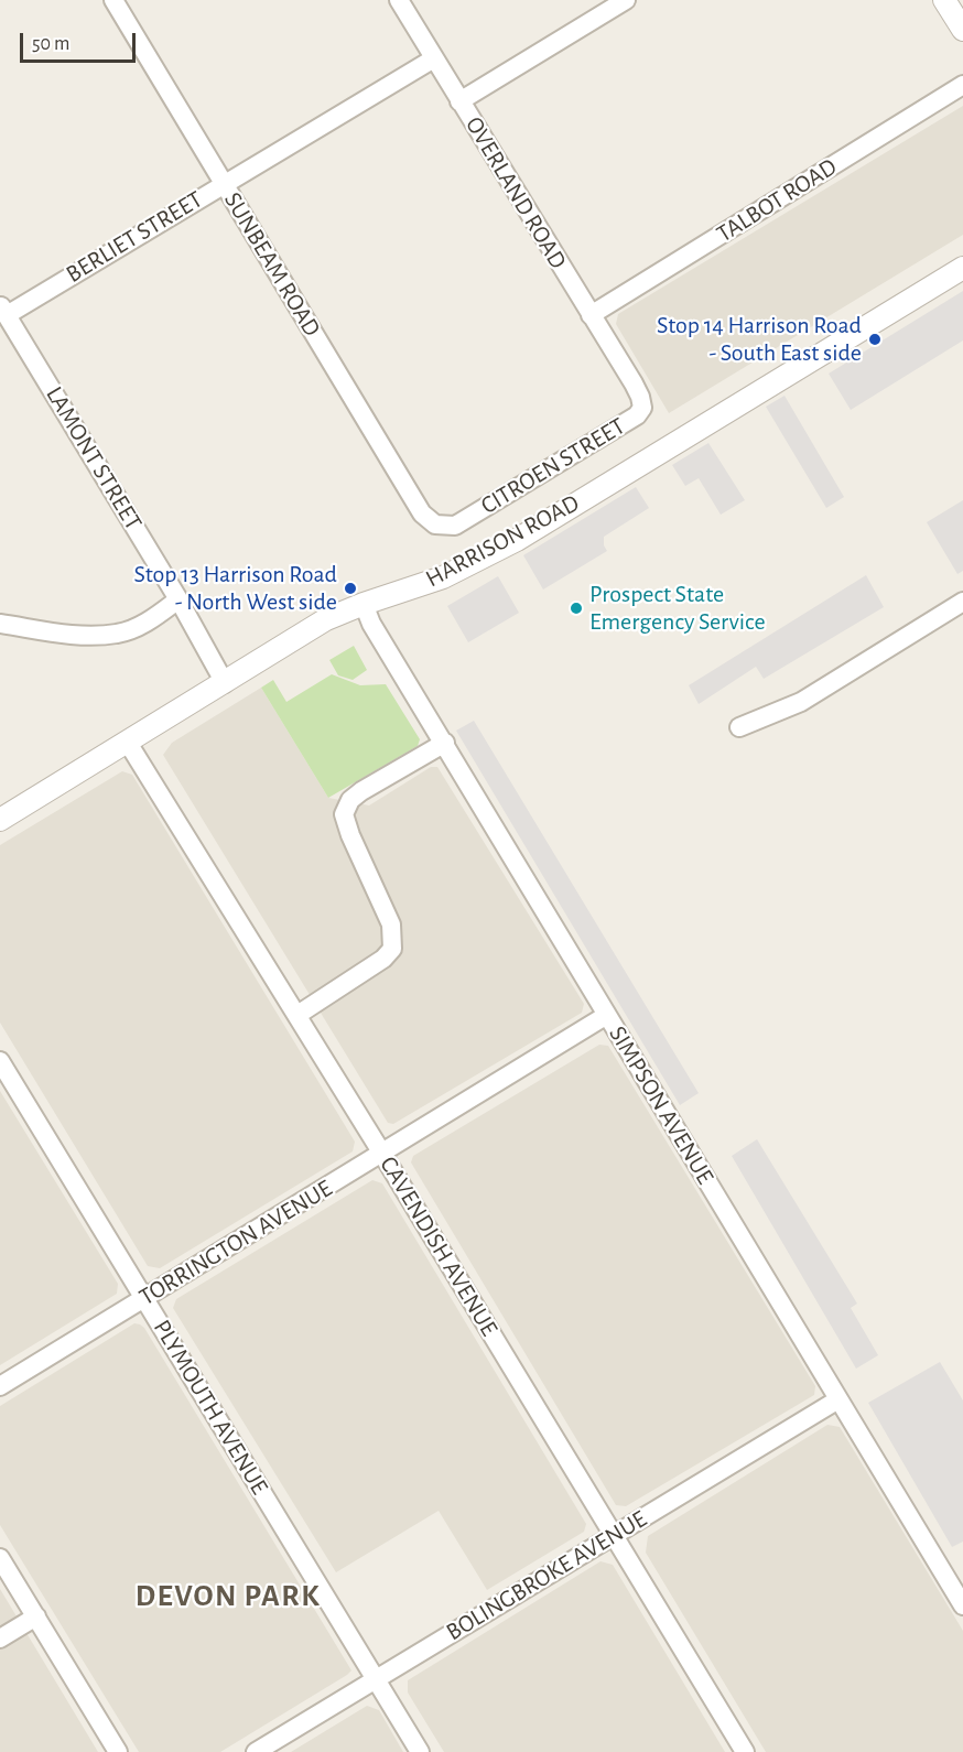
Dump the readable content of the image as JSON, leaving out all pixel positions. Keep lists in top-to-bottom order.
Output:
{
  "streets": {
    "street": [
      "OVERLAND ROAD",
      "TALBOT ROAD",
      "BERLIET STREET",
      "SUNBEAM ROAD",
      "LAMONT STREET",
      "CITROEN STREET",
      "HARRISON ROAD",
      "SIMPSON AVENUE",
      "TORRINGTON AVENUE",
      "CAVENDISH AVENUE",
      "PLYMOUTH AVENUE",
      "BOLINGBROKE AVENUE"
    ]
  },
  "crossings": [
    ["OVERLAND ROAD", "TALBOT ROAD"],
    ["OVERLAND ROAD", "BERLIET STREET"],
    ["OVERLAND ROAD", "CITROEN STREET"],
    ["BERLIET STREET", "SUNBEAM ROAD"],
    ["BERLIET STREET", "LAMONT STREET"],
    ["SUNBEAM ROAD", "CITROEN STREET"],
    ["LAMONT STREET", "HARRISON ROAD"],
    ["HARRISON ROAD", "SIMPSON AVENUE"],
    ["HARRISON ROAD", "CAVENDISH AVENUE"],
    ["SIMPSON AVENUE", "TORRINGTON AVENUE"],
    ["SIMPSON AVENUE", "BOLINGBROKE AVENUE"],
    ["TORRINGTON AVENUE", "CAVENDISH AVENUE"],
    ["TORRINGTON AVENUE", "PLYMOUTH AVENUE"],
    ["CAVENDISH AVENUE", "BOLINGBROKE AVENUE"],
    ["PLYMOUTH AVENUE", "BOLINGBROKE AVENUE"]
  ],
  "districts": ["DEVON PARK"],
  "places": ["Stop 14 Harrison Road - South East side", "Stop 13 Harrison Road - North West side", "Prospect State Emergency Service"],
  "scale_bar": "50 m"
}
